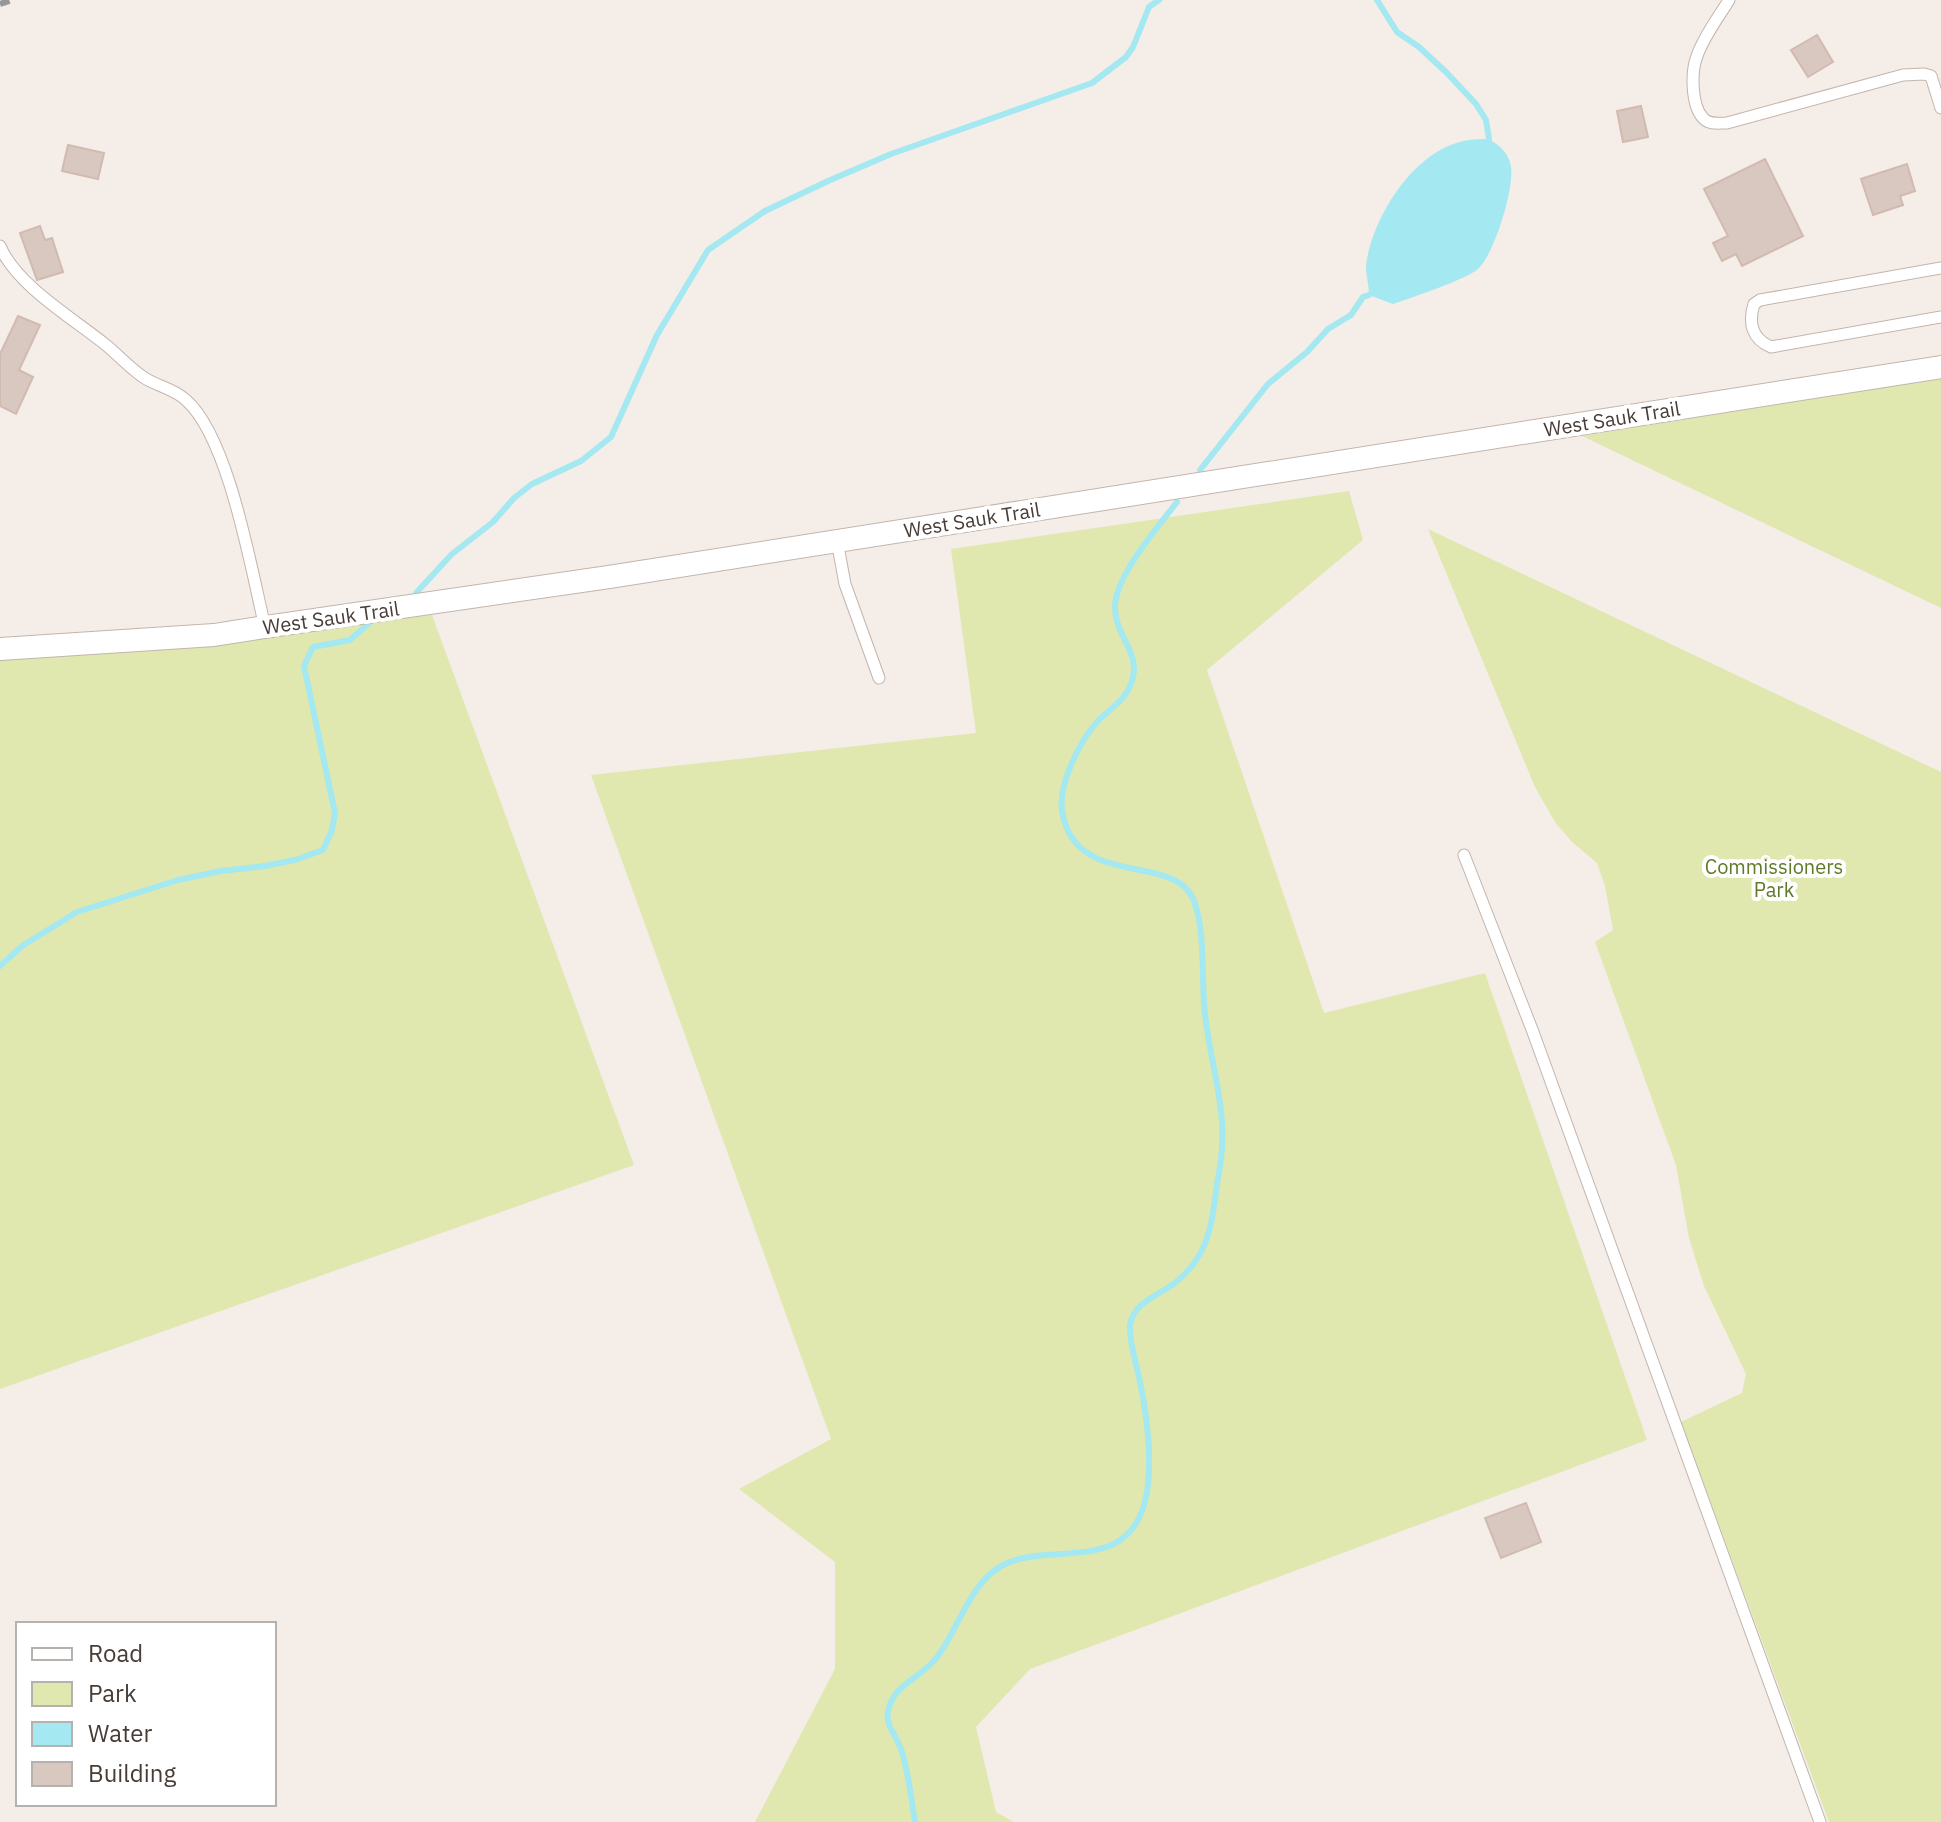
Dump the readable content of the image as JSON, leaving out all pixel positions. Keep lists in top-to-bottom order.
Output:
{
  "streets": {
    "street": ["West Sauk Trail"]
  },
  "parks": ["Commissioners Park"],
  "legend": [
    "Road",
    "Park",
    "Water",
    "Building"
  ]
}
